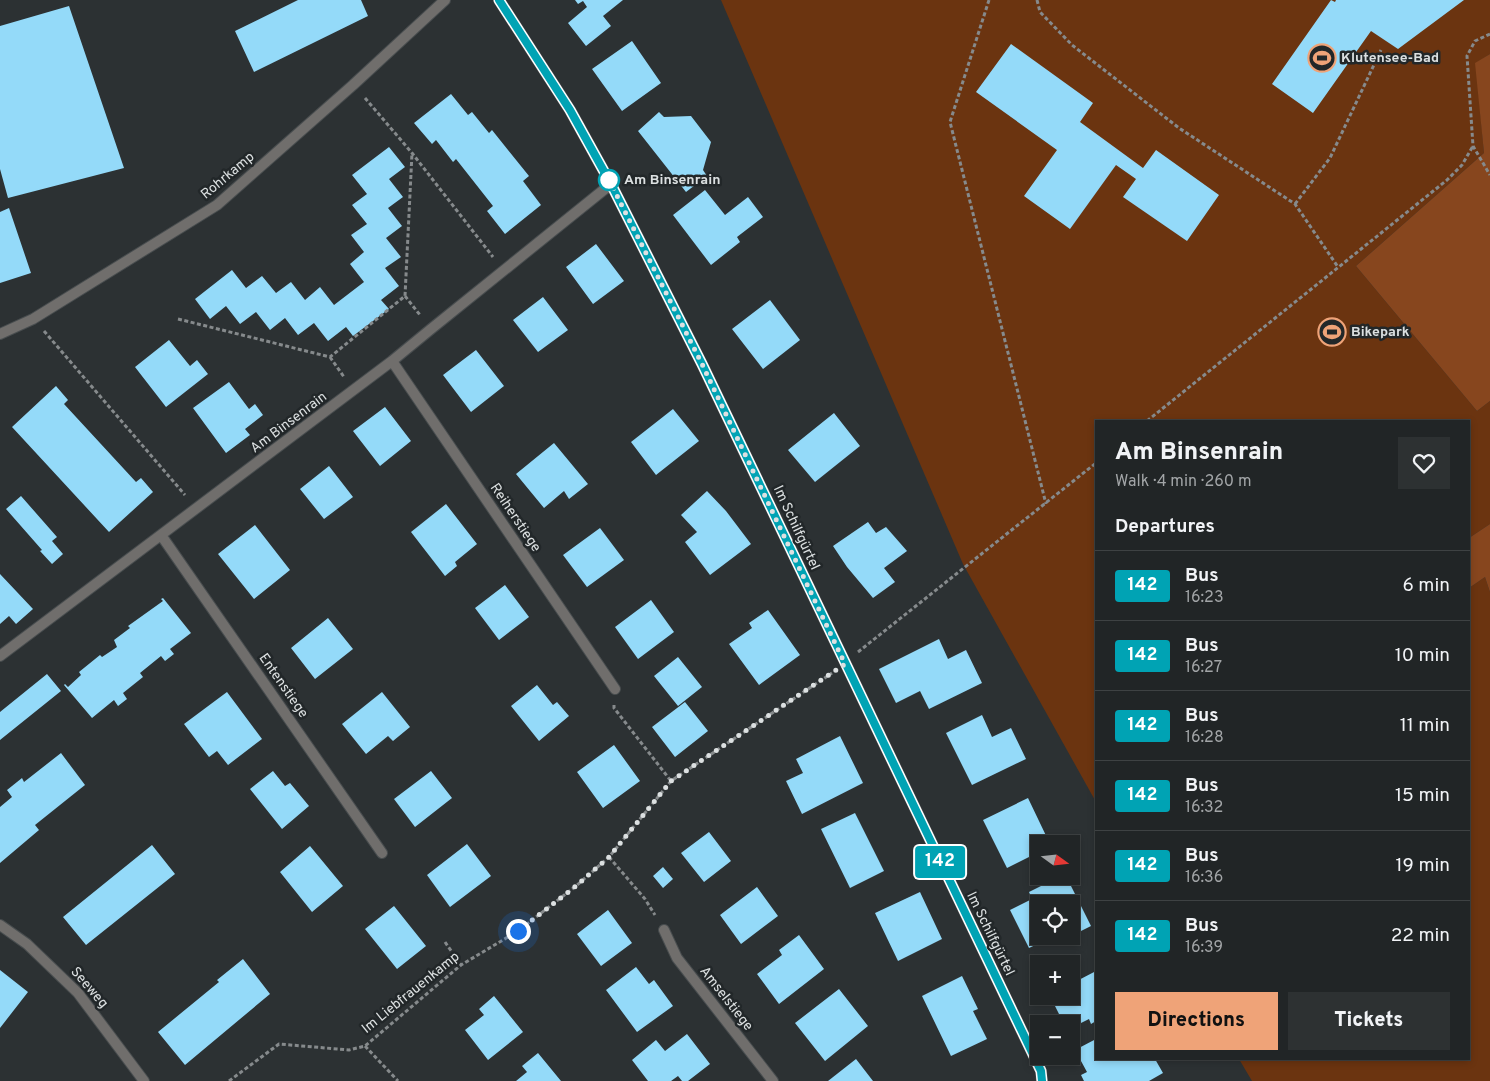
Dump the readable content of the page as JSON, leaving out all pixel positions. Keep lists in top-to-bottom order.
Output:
{
  "streets": {
    "street": [
      "Rohrkamp",
      "Am Binsenrain",
      "Reiherstiege",
      "Im Schilfgürtel",
      "Entenstiege",
      "Seeweg",
      "Amselstiege"
    ],
    "path": ["Im Liebfrauenkamp"]
  },
  "crossings": [
    ["Am Binsenrain", "Reiherstiege"],
    ["Am Binsenrain", "Im Schilfgürtel"],
    ["Am Binsenrain", "Entenstiege"],
    ["Im Schilfgürtel", "Im Liebfrauenkamp"]
  ],
  "places": {
    "sports": ["Klutensee-Bad", "Bikepark"],
    "other": ["Am Binsenrain"]
  },
  "lines": ["bus line 142"],
  "north": "right",
  "page": {
    "on_map": "142",
    "heading": [
      ["Am Binsenrain", "Walk · 4 min · 260 m"],
      "Departures"
    ],
    "list": [
      {
        "mark": "142",
        "name": "Bus",
        "note": "16:23",
        "value": "6 min"
      },
      {
        "mark": "142",
        "name": "Bus",
        "note": "16:27",
        "value": "10 min"
      },
      {
        "mark": "142",
        "name": "Bus",
        "note": "16:28",
        "value": "11 min"
      },
      {
        "mark": "142",
        "name": "Bus",
        "note": "16:32",
        "value": "15 min"
      },
      {
        "mark": "142",
        "name": "Bus",
        "note": "16:36",
        "value": "19 min"
      },
      {
        "mark": "142",
        "name": "Bus",
        "note": "16:39",
        "value": "22 min"
      }
    ],
    "map_buttons": ["+", "−"],
    "buttons": ["Directions", "Tickets"]
  }
}
